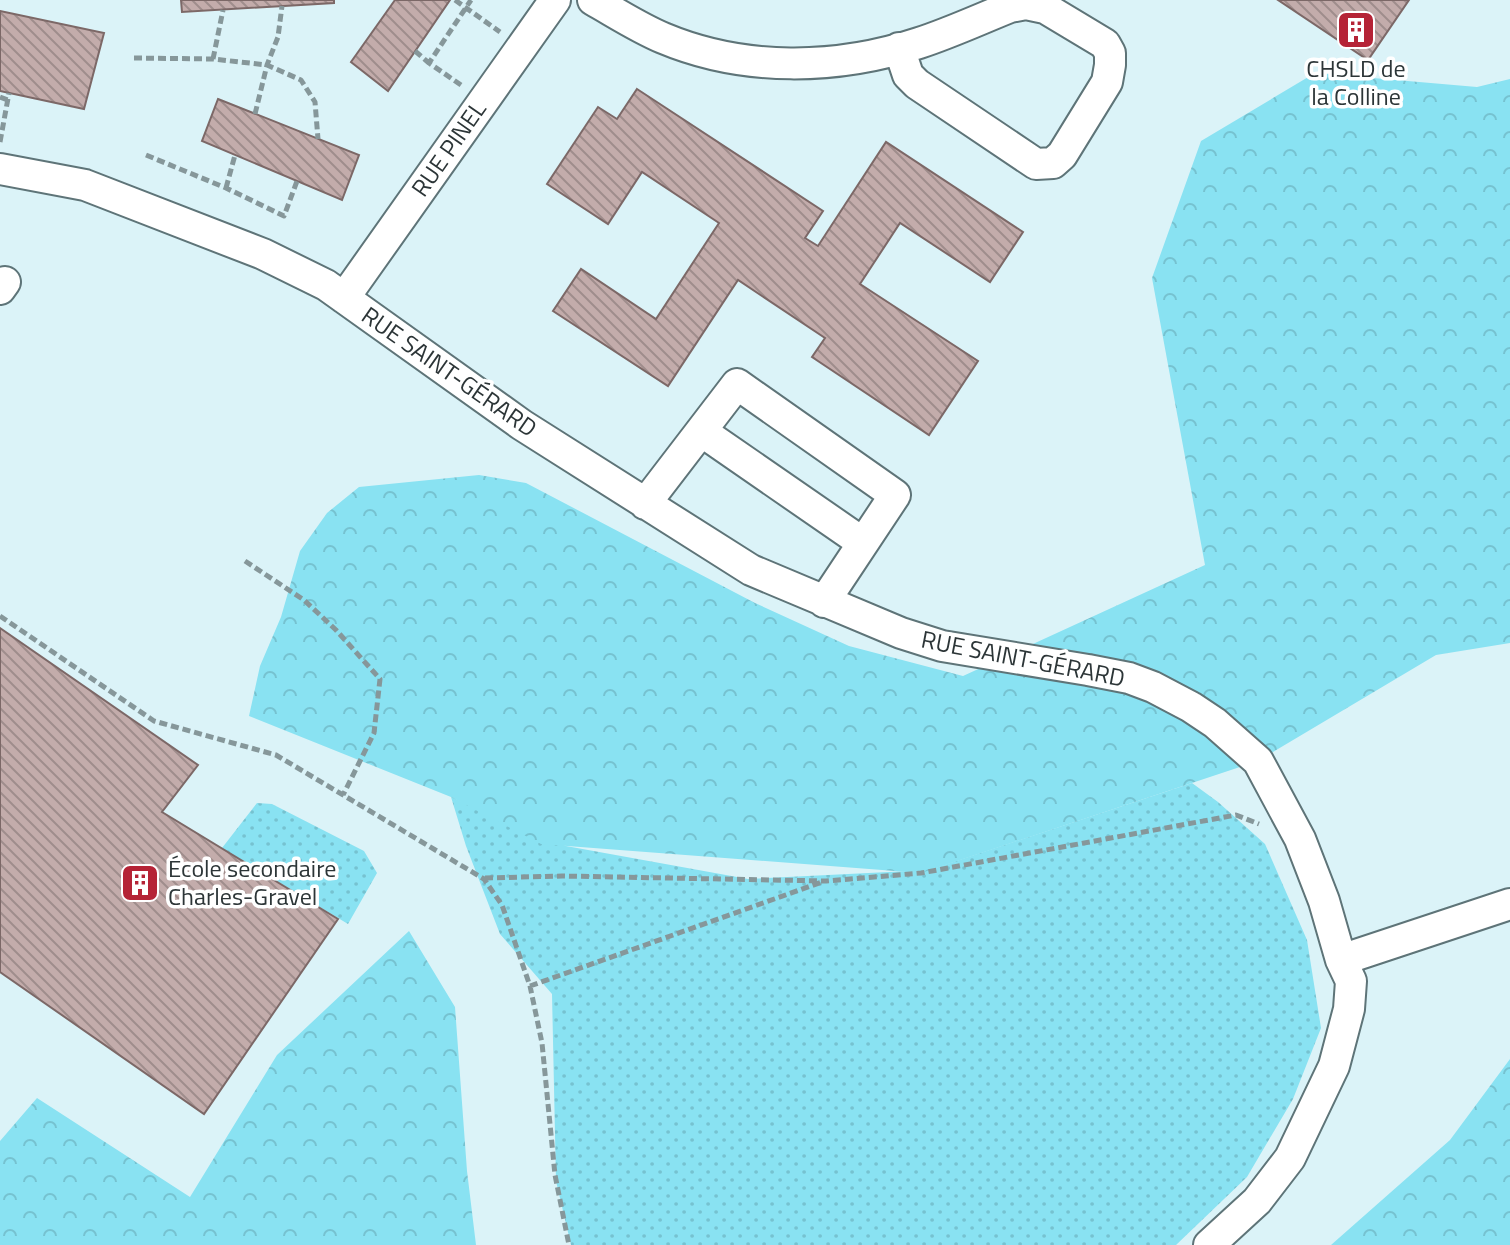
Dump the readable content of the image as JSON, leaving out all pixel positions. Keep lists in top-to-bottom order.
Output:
{
  "streets": {
    "street": ["RUE PINEL", "RUE SAINT-GÉRARD"]
  },
  "crossings": [
    ["RUE PINEL", "RUE SAINT-GÉRARD"]
  ],
  "places": {
    "building": ["CHSLD de la Colline", "École secondaire Charles-Gravel"]
  }
}
